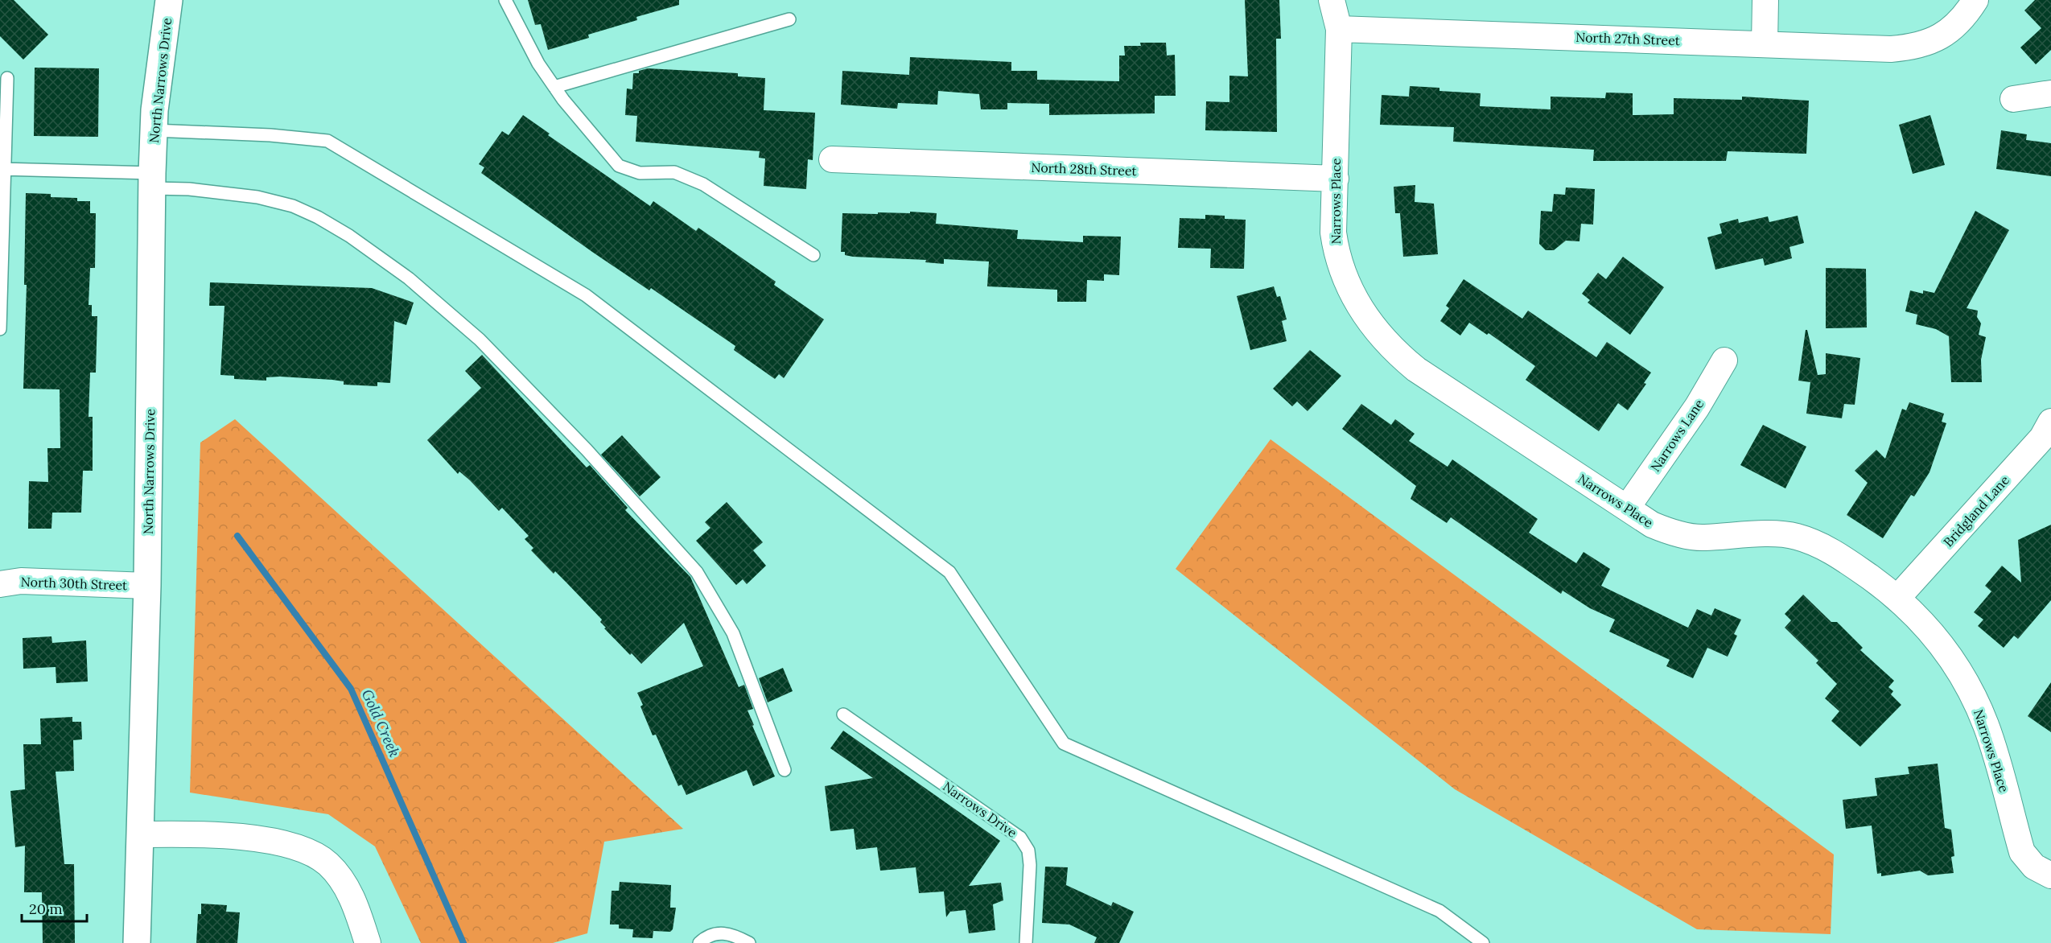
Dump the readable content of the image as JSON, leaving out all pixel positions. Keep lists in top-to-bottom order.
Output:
{
  "streets": {
    "street": [
      "North 27th Street",
      "North Narrows Drive",
      "North 28th Street",
      "Narrows Place",
      "Narrows Lane",
      "Bridgland Lane",
      "North 30th Street"
    ],
    "lane": ["Narrows Drive"]
  },
  "crossings": [
    ["North 27th Street", "Narrows Place"],
    ["North Narrows Drive", "North 30th Street"],
    ["North 28th Street", "Narrows Place"],
    ["Narrows Place", "Narrows Lane"],
    ["Narrows Place", "Bridgland Lane"]
  ],
  "water": ["Gold Creek"],
  "scale_bar": "20 m"
}
